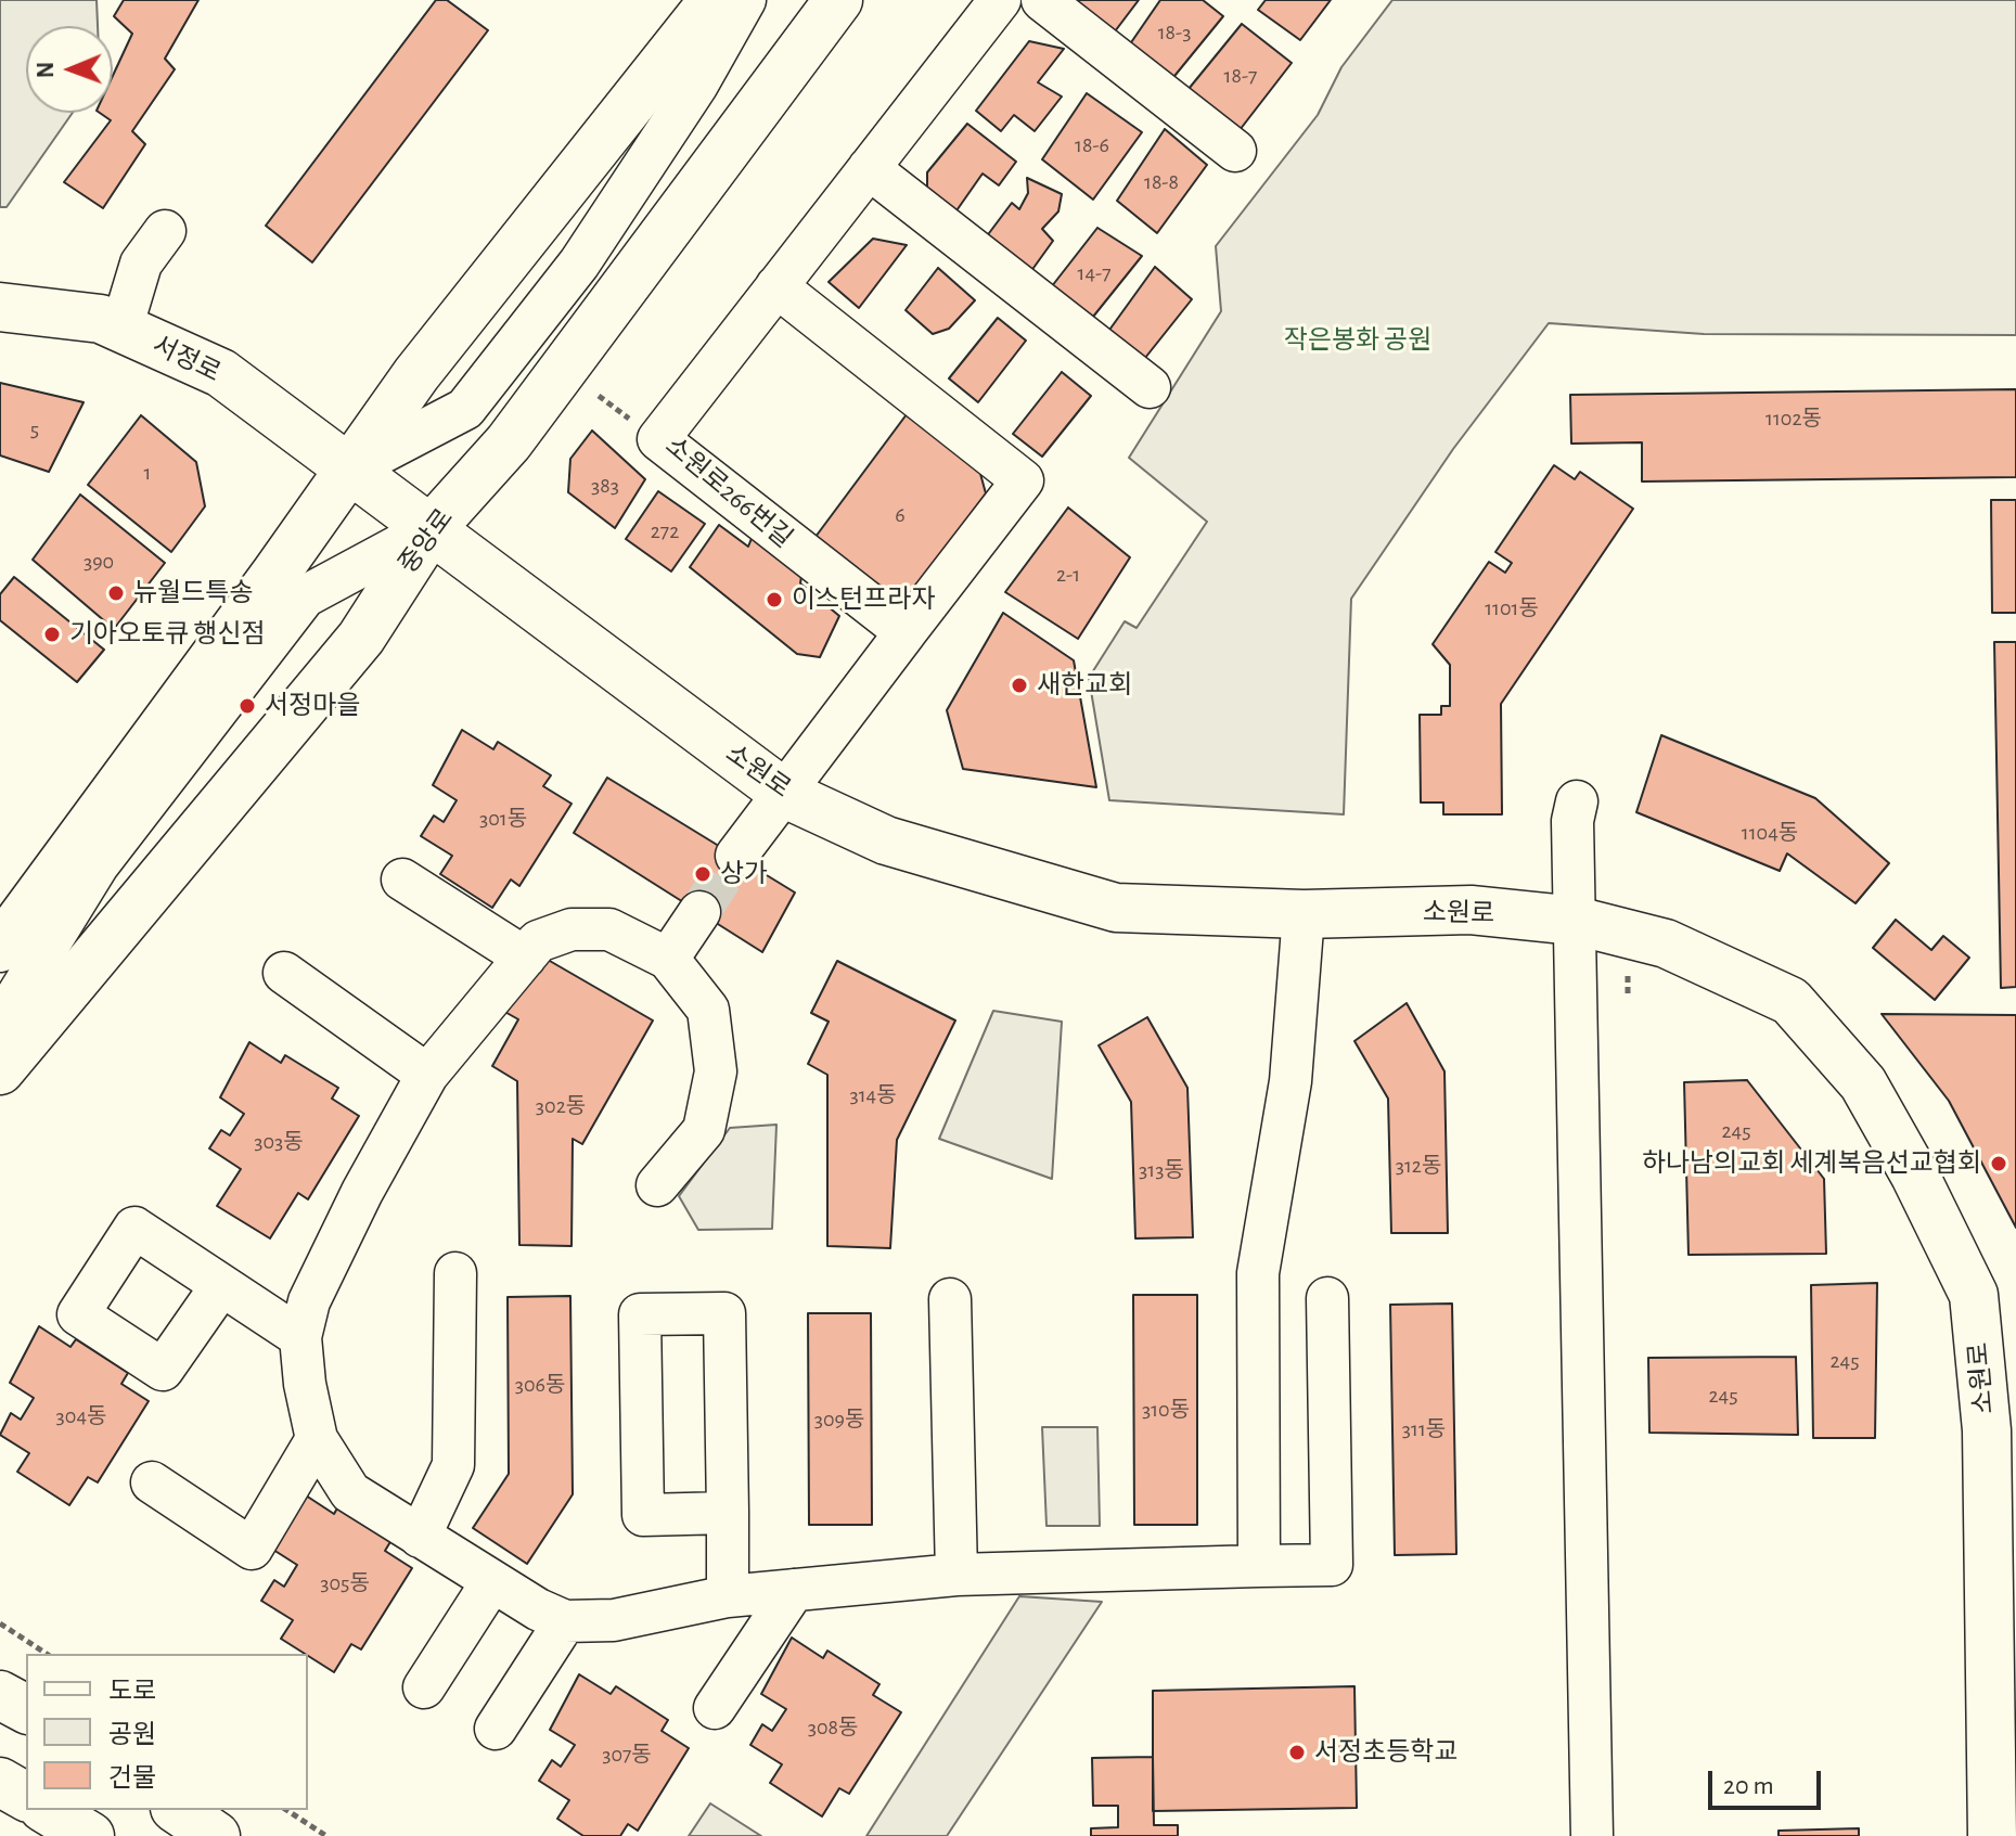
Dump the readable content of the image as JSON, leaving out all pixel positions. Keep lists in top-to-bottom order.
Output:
{
  "streets": {
    "main road": ["서정로", "중앙로", "소원로"],
    "street": ["소원로266번길"]
  },
  "crossings": [
    ["서정로", "소원로"],
    ["중앙로", "소원로"]
  ],
  "parks": ["작은봉화 공원"],
  "places": [
    "뉴월드특송",
    "이스턴프라자",
    "기아오토큐 행신점",
    "새한교회",
    "서정마을",
    "상가",
    "하나남의교회 세계복음선교협회",
    "서정초등학교"
  ],
  "house_numbers": [
    "18-3",
    "18-7",
    "18-6",
    "18-8",
    "14-7",
    "1102동",
    "5",
    "1",
    "383",
    "6",
    "272",
    "390",
    "2-1",
    "1101동",
    "301동",
    "1104동",
    "314동",
    "302동",
    "245",
    "303동",
    "312동",
    "313동",
    "245",
    "306동",
    "245",
    "310동",
    "304동",
    "309동",
    "311동",
    "305동",
    "308동",
    "307동"
  ],
  "legend": ["도로", "공원", "건물"],
  "scale_bar": "20 m",
  "north": "left"
}
